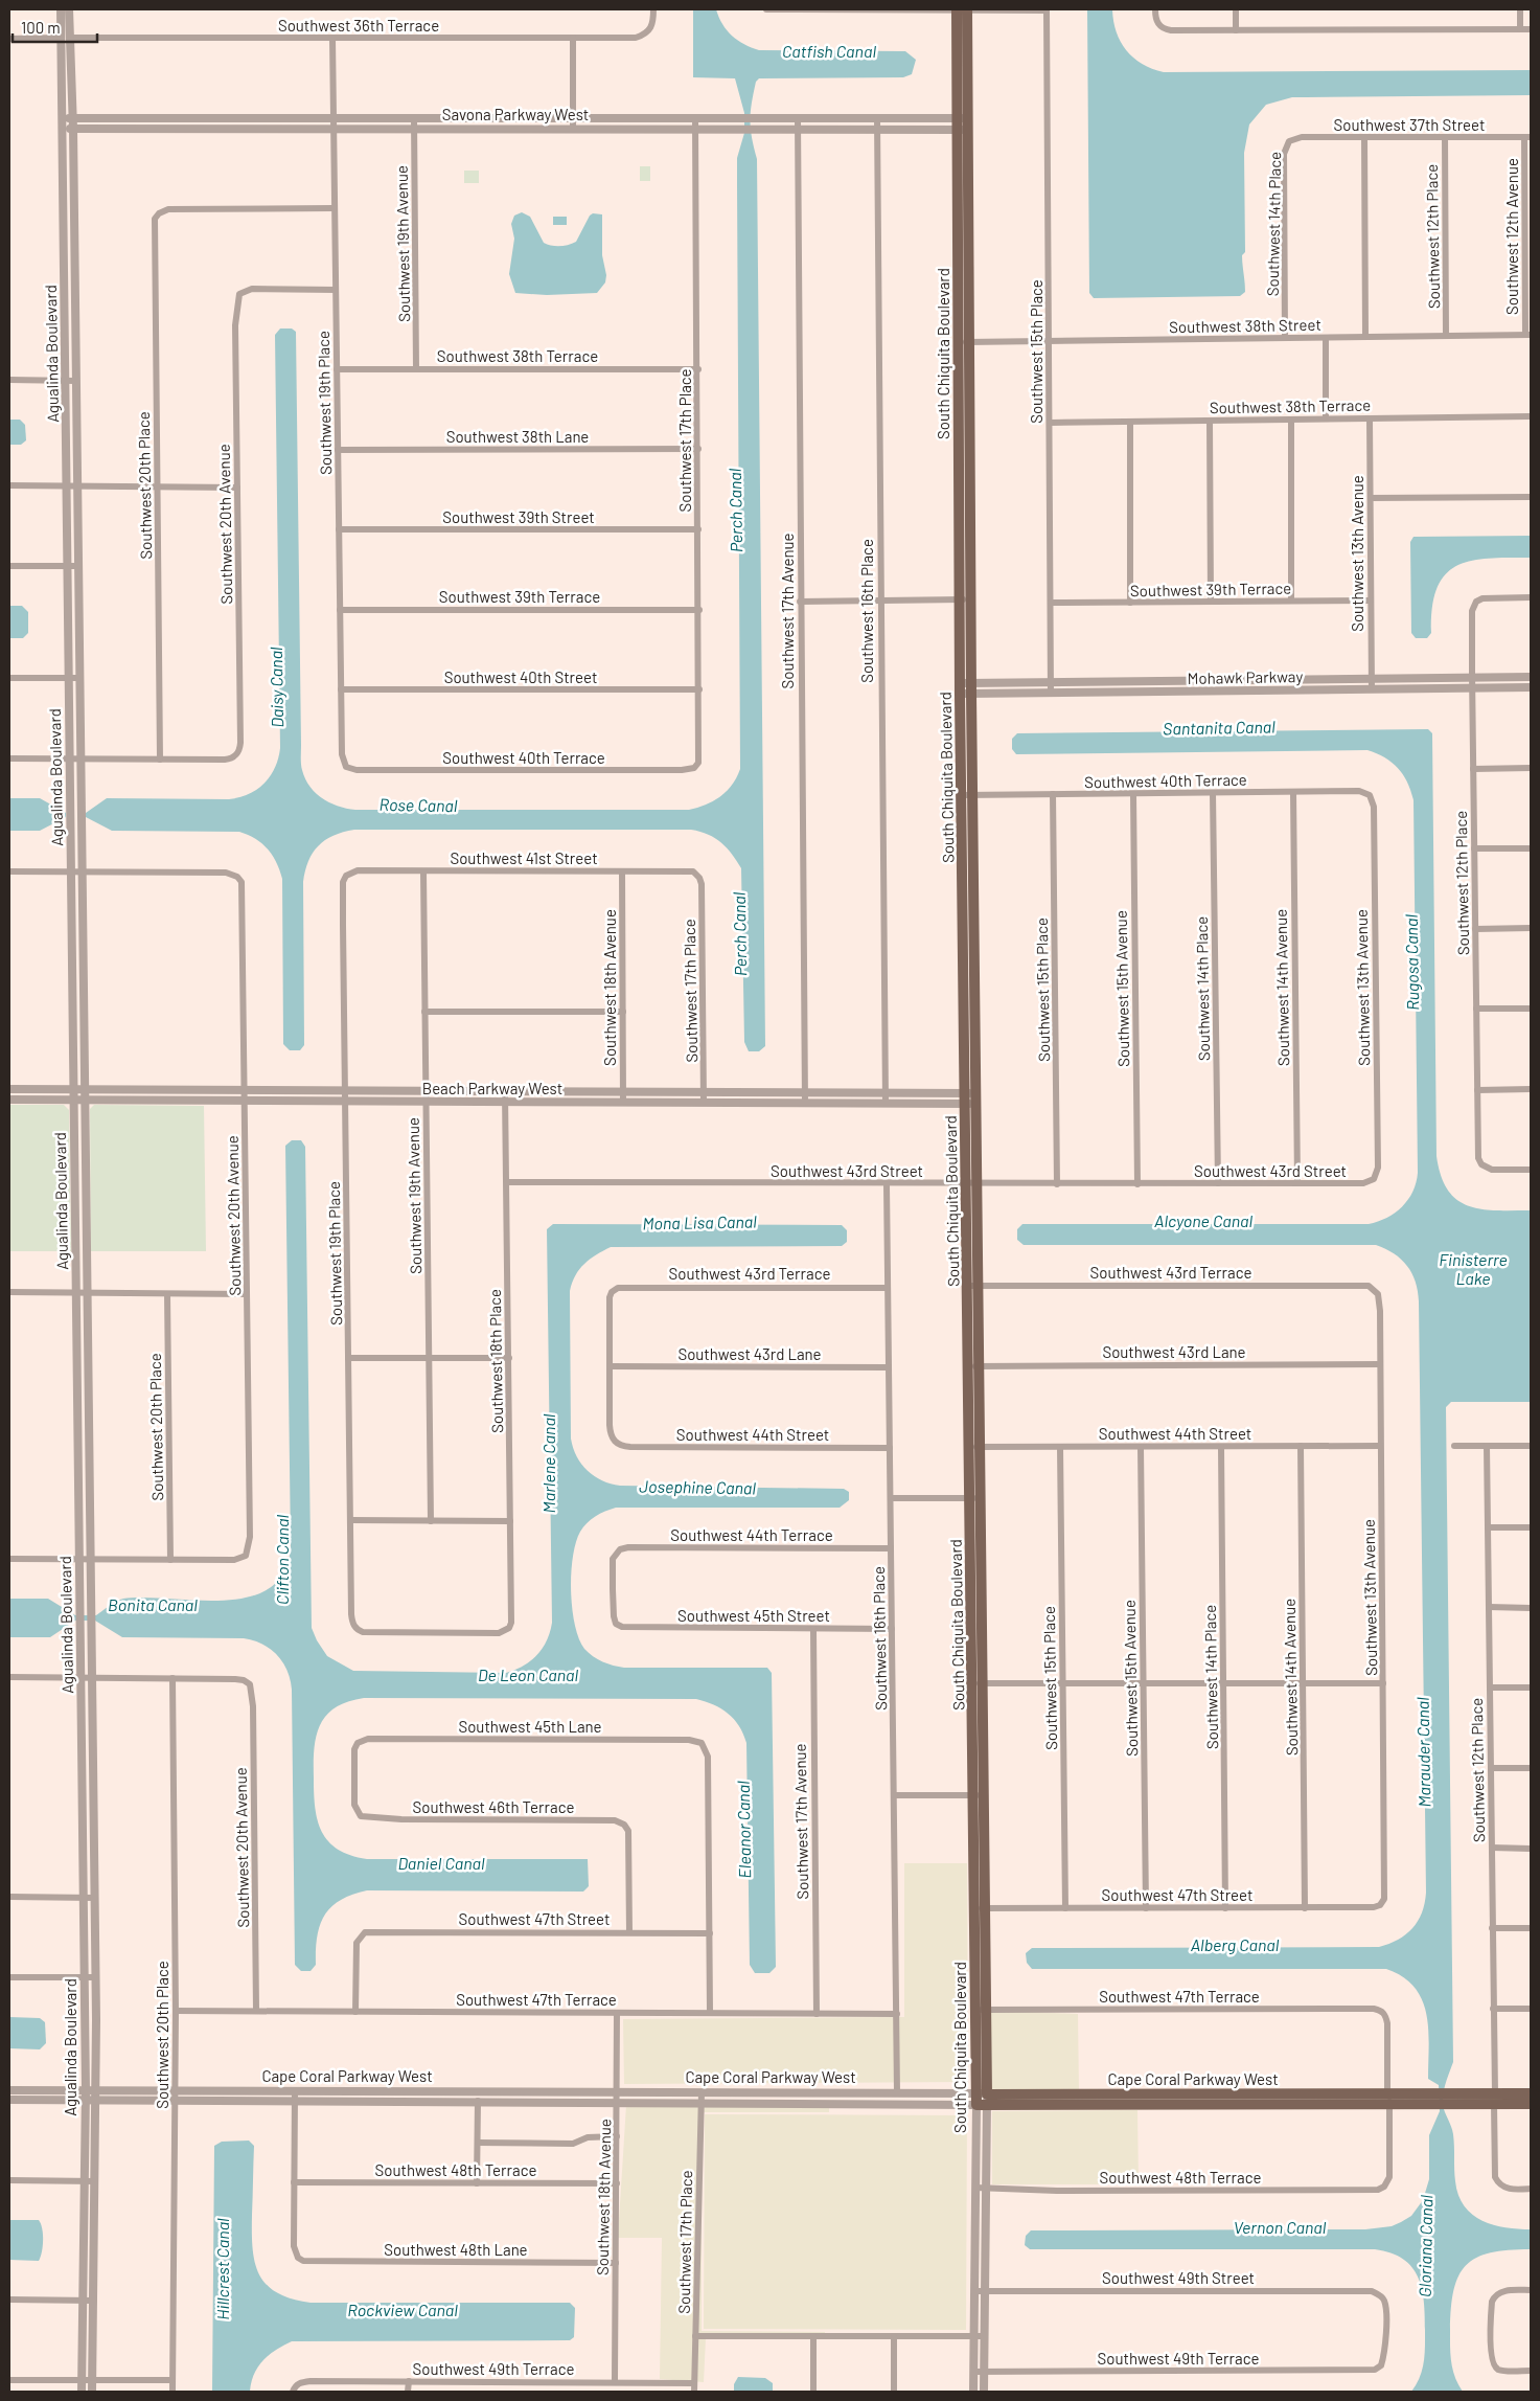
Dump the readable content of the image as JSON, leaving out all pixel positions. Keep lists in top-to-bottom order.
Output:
{
  "streets": {
    "main road": ["South Chiquita Boulevard", "Cape Coral Parkway West"],
    "street": [
      "Southwest 36th Terrace",
      "Savona Parkway West",
      "Southwest 37th Street",
      "Southwest 14th Place",
      "Southwest 12th Place",
      "Southwest 12th Avenue",
      "Southwest 19th Avenue",
      "Southwest 38th Street",
      "Southwest 15th Place",
      "Agualinda Boulevard",
      "Southwest 38th Terrace",
      "Southwest 19th Place",
      "Southwest 38th Lane",
      "Southwest 17th Place",
      "Southwest 20th Place",
      "Southwest 39th Street",
      "Southwest 20th Avenue",
      "Southwest 13th Avenue",
      "Southwest 39th Terrace",
      "Southwest 17th Avenue",
      "Southwest 16th Place",
      "Southwest 40th Street",
      "Mohawk Parkway",
      "Southwest 40th Terrace",
      "Southwest 41st Street",
      "Southwest 18th Avenue",
      "Southwest 14th Avenue",
      "Southwest 15th Avenue",
      "Beach Parkway West",
      "Southwest 43rd Street",
      "Southwest 43rd Terrace",
      "Southwest 43rd Lane",
      "Southwest 18th Place",
      "Southwest 44th Street",
      "Southwest 44th Terrace",
      "Southwest 45th Street",
      "Southwest 45th Lane",
      "Southwest 46th Terrace",
      "Southwest 47th Street",
      "Southwest 47th Terrace",
      "Southwest 48th Terrace",
      "Southwest 48th Lane",
      "Southwest 49th Street",
      "Southwest 49th Terrace"
    ]
  },
  "crossings": [
    ["Southwest 36th Terrace", "Agualinda Boulevard"],
    ["Southwest 36th Terrace", "Southwest 19th Place"],
    ["Savona Parkway West", "Southwest 19th Avenue"],
    ["Savona Parkway West", "Agualinda Boulevard"],
    ["Savona Parkway West", "South Chiquita Boulevard"],
    ["Savona Parkway West", "Southwest 19th Place"],
    ["Savona Parkway West", "Southwest 17th Place"],
    ["Savona Parkway West", "Southwest 17th Avenue"],
    ["Savona Parkway West", "Southwest 16th Place"],
    ["Southwest 37th Street", "Southwest 14th Place"],
    ["Southwest 37th Street", "Southwest 12th Place"],
    ["Southwest 37th Street", "Southwest 12th Avenue"],
    ["Southwest 14th Place", "Southwest 38th Street"],
    ["Southwest 14th Place", "Southwest 40th Terrace"],
    ["Southwest 14th Place", "Southwest 43rd Street"],
    ["Southwest 14th Place", "Southwest 44th Street"],
    ["Southwest 14th Place", "Southwest 47th Street"],
    ["Southwest 12th Place", "Southwest 38th Street"],
    ["Southwest 12th Place", "Mohawk Parkway"],
    ["Southwest 12th Place", "Cape Coral Parkway West"],
    ["Southwest 12th Avenue", "Southwest 38th Street"],
    ["Southwest 19th Avenue", "Southwest 38th Terrace"],
    ["Southwest 19th Avenue", "Southwest 41st Street"],
    ["Southwest 19th Avenue", "Beach Parkway West"],
    ["Southwest 38th Street", "Southwest 15th Place"],
    ["Southwest 38th Street", "South Chiquita Boulevard"],
    ["Southwest 15th Place", "Southwest 38th Terrace"],
    ["Southwest 15th Place", "Southwest 39th Terrace"],
    ["Southwest 15th Place", "Mohawk Parkway"],
    ["Southwest 15th Place", "Southwest 40th Terrace"],
    ["Southwest 15th Place", "Southwest 43rd Street"],
    ["Southwest 15th Place", "Southwest 44th Street"],
    ["Southwest 15th Place", "Southwest 47th Street"],
    ["Agualinda Boulevard", "Southwest 20th Avenue"],
    ["Agualinda Boulevard", "Beach Parkway West"],
    ["Agualinda Boulevard", "Cape Coral Parkway West"],
    ["South Chiquita Boulevard", "Mohawk Parkway"],
    ["South Chiquita Boulevard", "Southwest 40th Terrace"],
    ["South Chiquita Boulevard", "Beach Parkway West"],
    ["South Chiquita Boulevard", "Southwest 43rd Street"],
    ["South Chiquita Boulevard", "Southwest 43rd Terrace"],
    ["South Chiquita Boulevard", "Southwest 43rd Lane"],
    ["South Chiquita Boulevard", "Southwest 44th Street"],
    ["South Chiquita Boulevard", "Southwest 47th Street"],
    ["South Chiquita Boulevard", "Southwest 47th Terrace"],
    ["South Chiquita Boulevard", "Cape Coral Parkway West"],
    ["South Chiquita Boulevard", "Southwest 48th Terrace"],
    ["South Chiquita Boulevard", "Southwest 49th Street"],
    ["South Chiquita Boulevard", "Southwest 49th Terrace"],
    ["Southwest 38th Terrace", "Southwest 19th Place"],
    ["Southwest 38th Terrace", "Southwest 17th Place"],
    ["Southwest 38th Terrace", "Southwest 13th Avenue"],
    ["Southwest 19th Place", "Southwest 38th Lane"],
    ["Southwest 19th Place", "Southwest 20th Place"],
    ["Southwest 19th Place", "Southwest 39th Street"],
    ["Southwest 19th Place", "Southwest 20th Avenue"],
    ["Southwest 19th Place", "Southwest 39th Terrace"],
    ["Southwest 19th Place", "Southwest 40th Street"],
    ["Southwest 19th Place", "Southwest 40th Terrace"],
    ["Southwest 19th Place", "Southwest 41st Street"],
    ["Southwest 19th Place", "Beach Parkway West"],
    ["Southwest 19th Place", "Southwest 18th Place"],
    ["Southwest 38th Lane", "Southwest 17th Place"],
    ["Southwest 17th Place", "Southwest 39th Street"],
    ["Southwest 17th Place", "Southwest 39th Terrace"],
    ["Southwest 17th Place", "Southwest 40th Street"],
    ["Southwest 17th Place", "Southwest 40th Terrace"],
    ["Southwest 17th Place", "Southwest 41st Street"],
    ["Southwest 17th Place", "Beach Parkway West"],
    ["Southwest 17th Place", "Cape Coral Parkway West"],
    ["Southwest 17th Place", "Southwest 49th Terrace"],
    ["Southwest 20th Place", "Southwest 20th Avenue"],
    ["Southwest 20th Place", "Southwest 47th Terrace"],
    ["Southwest 20th Place", "Cape Coral Parkway West"],
    ["Southwest 20th Avenue", "Beach Parkway West"],
    ["Southwest 20th Avenue", "Southwest 47th Terrace"],
    ["Southwest 13th Avenue", "Southwest 39th Terrace"],
    ["Southwest 13th Avenue", "Mohawk Parkway"],
    ["Southwest 13th Avenue", "Southwest 40th Terrace"],
    ["Southwest 13th Avenue", "Southwest 43rd Street"],
    ["Southwest 13th Avenue", "Southwest 43rd Terrace"],
    ["Southwest 13th Avenue", "Southwest 43rd Lane"],
    ["Southwest 13th Avenue", "Southwest 44th Street"],
    ["Southwest 13th Avenue", "Southwest 47th Street"],
    ["Southwest 17th Avenue", "Beach Parkway West"],
    ["Southwest 17th Avenue", "Southwest 45th Street"],
    ["Southwest 17th Avenue", "Southwest 47th Terrace"],
    ["Southwest 16th Place", "Beach Parkway West"],
    ["Southwest 16th Place", "Southwest 43rd Street"],
    ["Southwest 16th Place", "Southwest 43rd Terrace"],
    ["Southwest 16th Place", "Southwest 43rd Lane"],
    ["Southwest 16th Place", "Southwest 44th Street"],
    ["Southwest 16th Place", "Southwest 44th Terrace"],
    ["Southwest 16th Place", "Southwest 45th Street"],
    ["Southwest 16th Place", "Southwest 47th Terrace"],
    ["Southwest 16th Place", "Cape Coral Parkway West"],
    ["Southwest 40th Terrace", "Southwest 14th Avenue"],
    ["Southwest 40th Terrace", "Southwest 15th Avenue"],
    ["Southwest 41st Street", "Southwest 18th Avenue"],
    ["Southwest 18th Avenue", "Beach Parkway West"],
    ["Southwest 18th Avenue", "Southwest 47th Terrace"],
    ["Southwest 18th Avenue", "Cape Coral Parkway West"],
    ["Southwest 18th Avenue", "Southwest 48th Terrace"],
    ["Southwest 18th Avenue", "Southwest 48th Lane"],
    ["Southwest 18th Avenue", "Southwest 49th Terrace"],
    ["Southwest 14th Avenue", "Southwest 43rd Street"],
    ["Southwest 14th Avenue", "Southwest 44th Street"],
    ["Southwest 14th Avenue", "Southwest 47th Street"],
    ["Southwest 15th Avenue", "Southwest 43rd Street"],
    ["Southwest 15th Avenue", "Southwest 44th Street"],
    ["Southwest 15th Avenue", "Southwest 47th Street"],
    ["Beach Parkway West", "Southwest 18th Place"],
    ["Southwest 43rd Street", "Southwest 18th Place"],
    ["Southwest 43rd Terrace", "Southwest 43rd Lane"],
    ["Southwest 43rd Terrace", "Southwest 44th Street"],
    ["Southwest 43rd Lane", "Southwest 44th Street"],
    ["Southwest 44th Terrace", "Southwest 45th Street"],
    ["Southwest 45th Lane", "Southwest 46th Terrace"],
    ["Southwest 45th Lane", "Southwest 47th Street"],
    ["Southwest 46th Terrace", "Southwest 47th Street"],
    ["Southwest 47th Street", "Southwest 47th Terrace"],
    ["Southwest 47th Terrace", "Cape Coral Parkway West"],
    ["Southwest 47th Terrace", "Southwest 48th Terrace"],
    ["Cape Coral Parkway West", "Southwest 48th Terrace"],
    ["Southwest 48th Terrace", "Southwest 48th Lane"],
    ["Southwest 49th Street", "Southwest 49th Terrace"]
  ],
  "water": [
    "Catfish Canal",
    "Perch Canal",
    "Daisy Canal",
    "Santanita Canal",
    "Rose Canal",
    "Rugosa Canal",
    "Alcyone Canal",
    "Mona Lisa Canal",
    "Finisterre Lake",
    "Marlene Canal",
    "Josephine Canal",
    "Clifton Canal",
    "Bonita Canal",
    "De Leon Canal",
    "Marauder Canal",
    "Eleanor Canal",
    "Daniel Canal",
    "Alberg Canal",
    "Vernon Canal",
    "Gloriana Canal",
    "Hillcrest Canal",
    "Rockview Canal"
  ],
  "scale_bar": "100 m"
}
